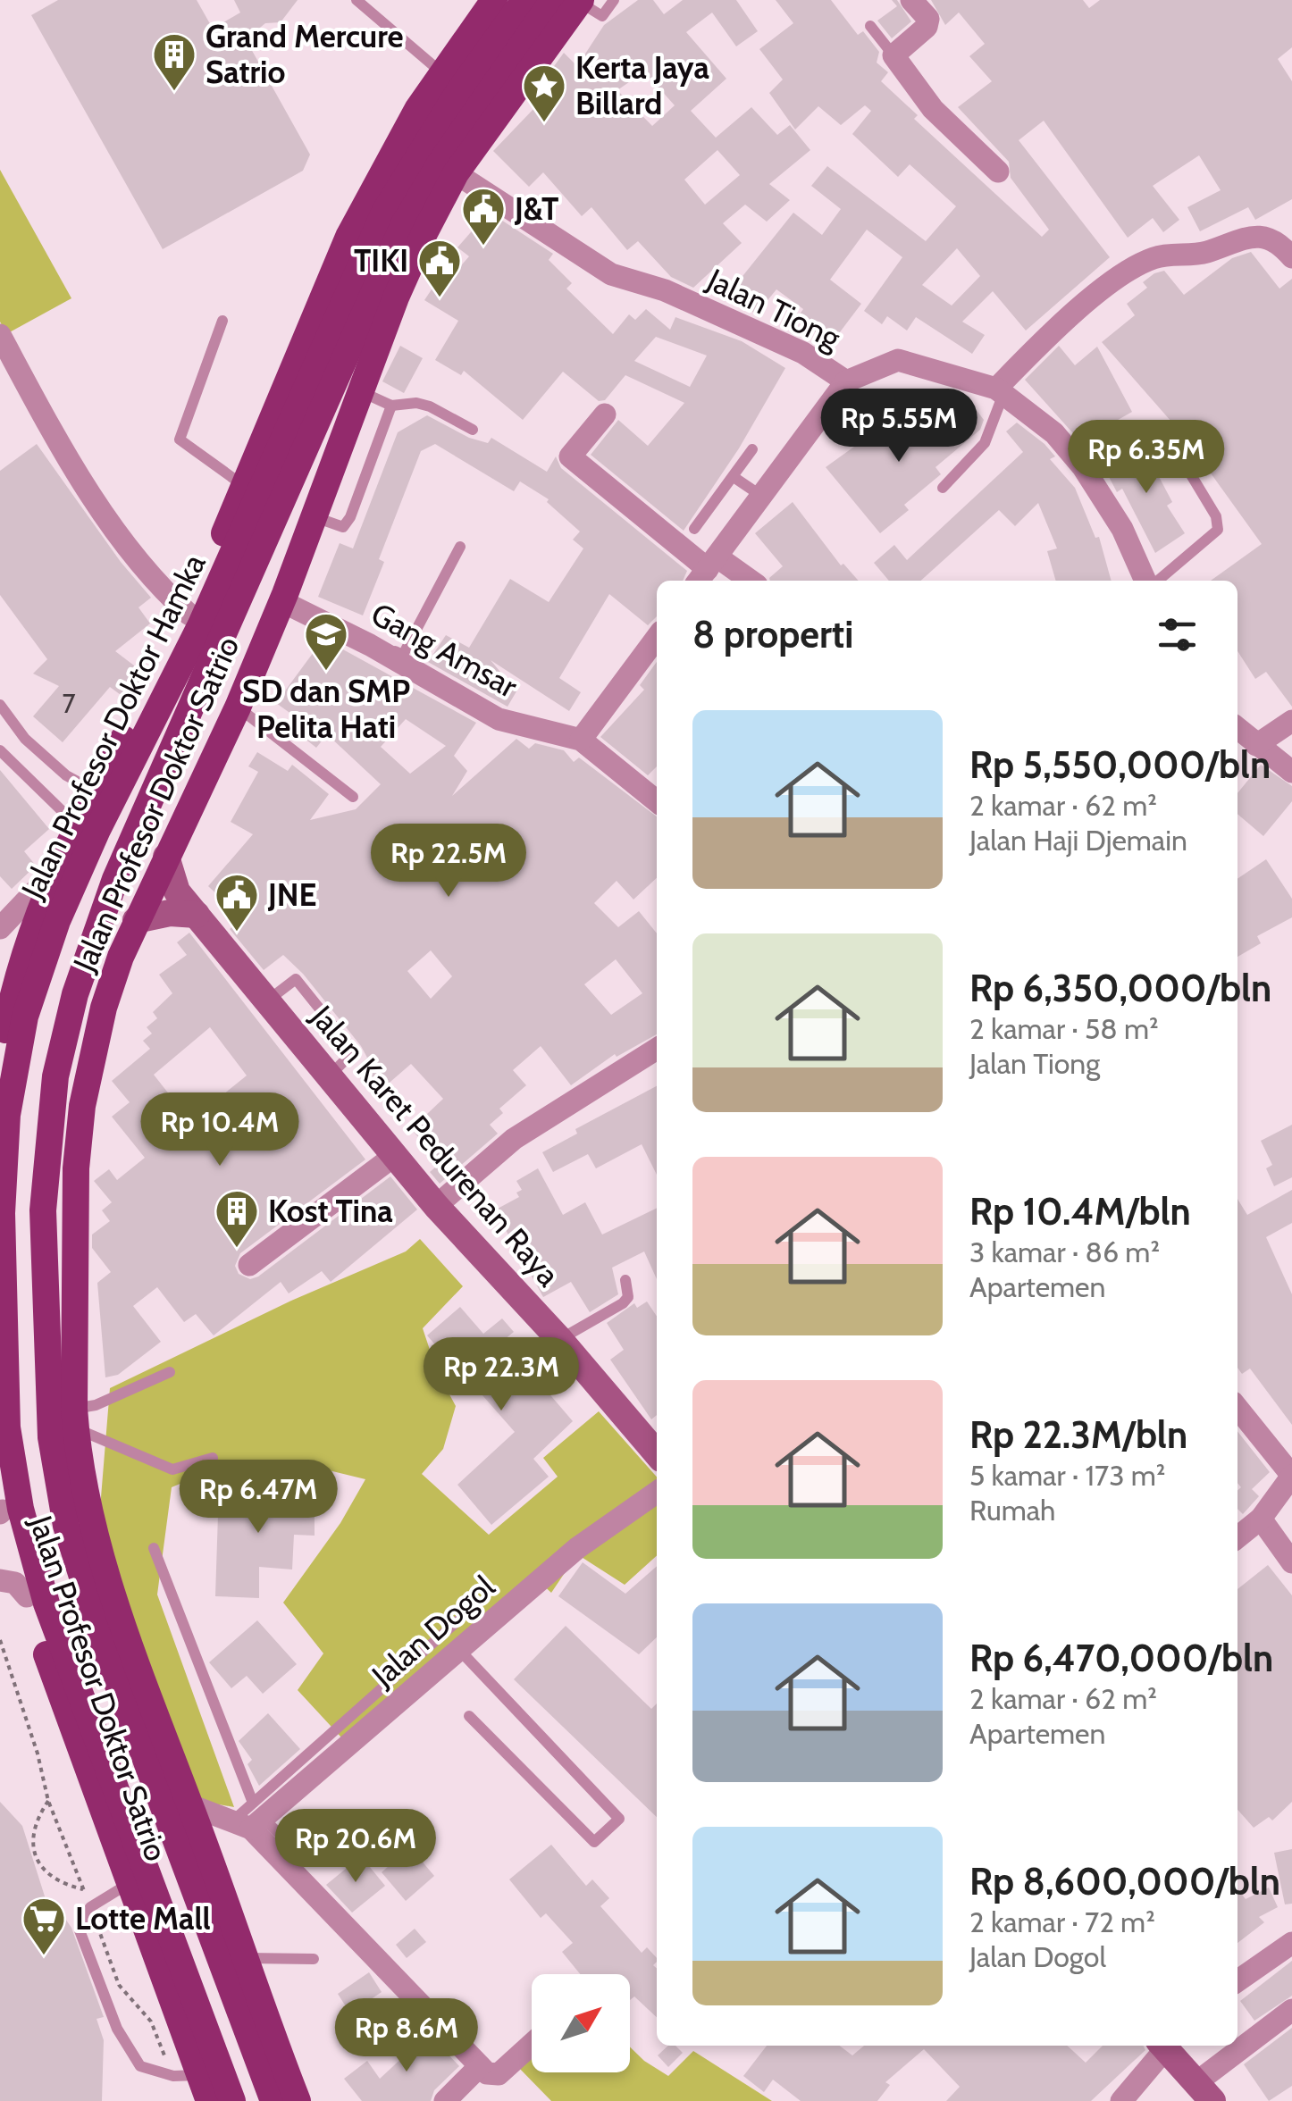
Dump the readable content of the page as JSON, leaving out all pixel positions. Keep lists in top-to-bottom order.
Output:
{
  "streets": {
    "main road": ["Jalan Profesor Doktor Hamka", "Jalan Profesor Doktor Satrio"],
    "street": [
      "Jalan Tiong",
      "Gang Amsar",
      "Jalan Karet Pedurenan Raya",
      "Jalan Dogol"
    ]
  },
  "crossings": [
    ["Jalan Tiong", "Jalan Profesor Doktor Satrio"],
    ["Gang Amsar", "Jalan Profesor Doktor Satrio"],
    ["Jalan Profesor Doktor Hamka", "Jalan Profesor Doktor Satrio"],
    ["Jalan Profesor Doktor Satrio", "Jalan Karet Pedurenan Raya"]
  ],
  "places": {
    "building": ["Grand Mercure Satrio", "Kost Tina"],
    "place": ["Kerta Jaya Billard"],
    "public building": ["J&T", "TIKI", "JNE"],
    "school or university": ["SD dan SMP Pelita Hati"],
    "supermarket": ["Lotte Mall"]
  },
  "house_numbers": ["7"],
  "north": "top right",
  "page": {
    "price": [
      "Rp 5.55M",
      "Rp 6.35M",
      "Rp 22.5M",
      "Rp 10.4M",
      "Rp 22.3M",
      "Rp 6.47M",
      "Rp 20.6M",
      "Rp 8.6M"
    ],
    "heading": "8 properti",
    "list": [
      {
        "name": "Rp 5,550,000/bln",
        "note": "2 kamar · 62 m² · Jalan Haji Djemain"
      },
      {
        "name": "Rp 6,350,000/bln",
        "note": "2 kamar · 58 m² · Jalan Tiong"
      },
      {
        "name": "Rp 10.4M/bln",
        "note": "3 kamar · 86 m² · Apartemen"
      },
      {
        "name": "Rp 22.3M/bln",
        "note": "5 kamar · 173 m² · Rumah"
      },
      {
        "name": "Rp 6,470,000/bln",
        "note": "2 kamar · 62 m² · Apartemen"
      },
      {
        "name": "Rp 8,600,000/bln",
        "note": "2 kamar · 72 m² · Jalan Dogol"
      }
    ]
  }
}
